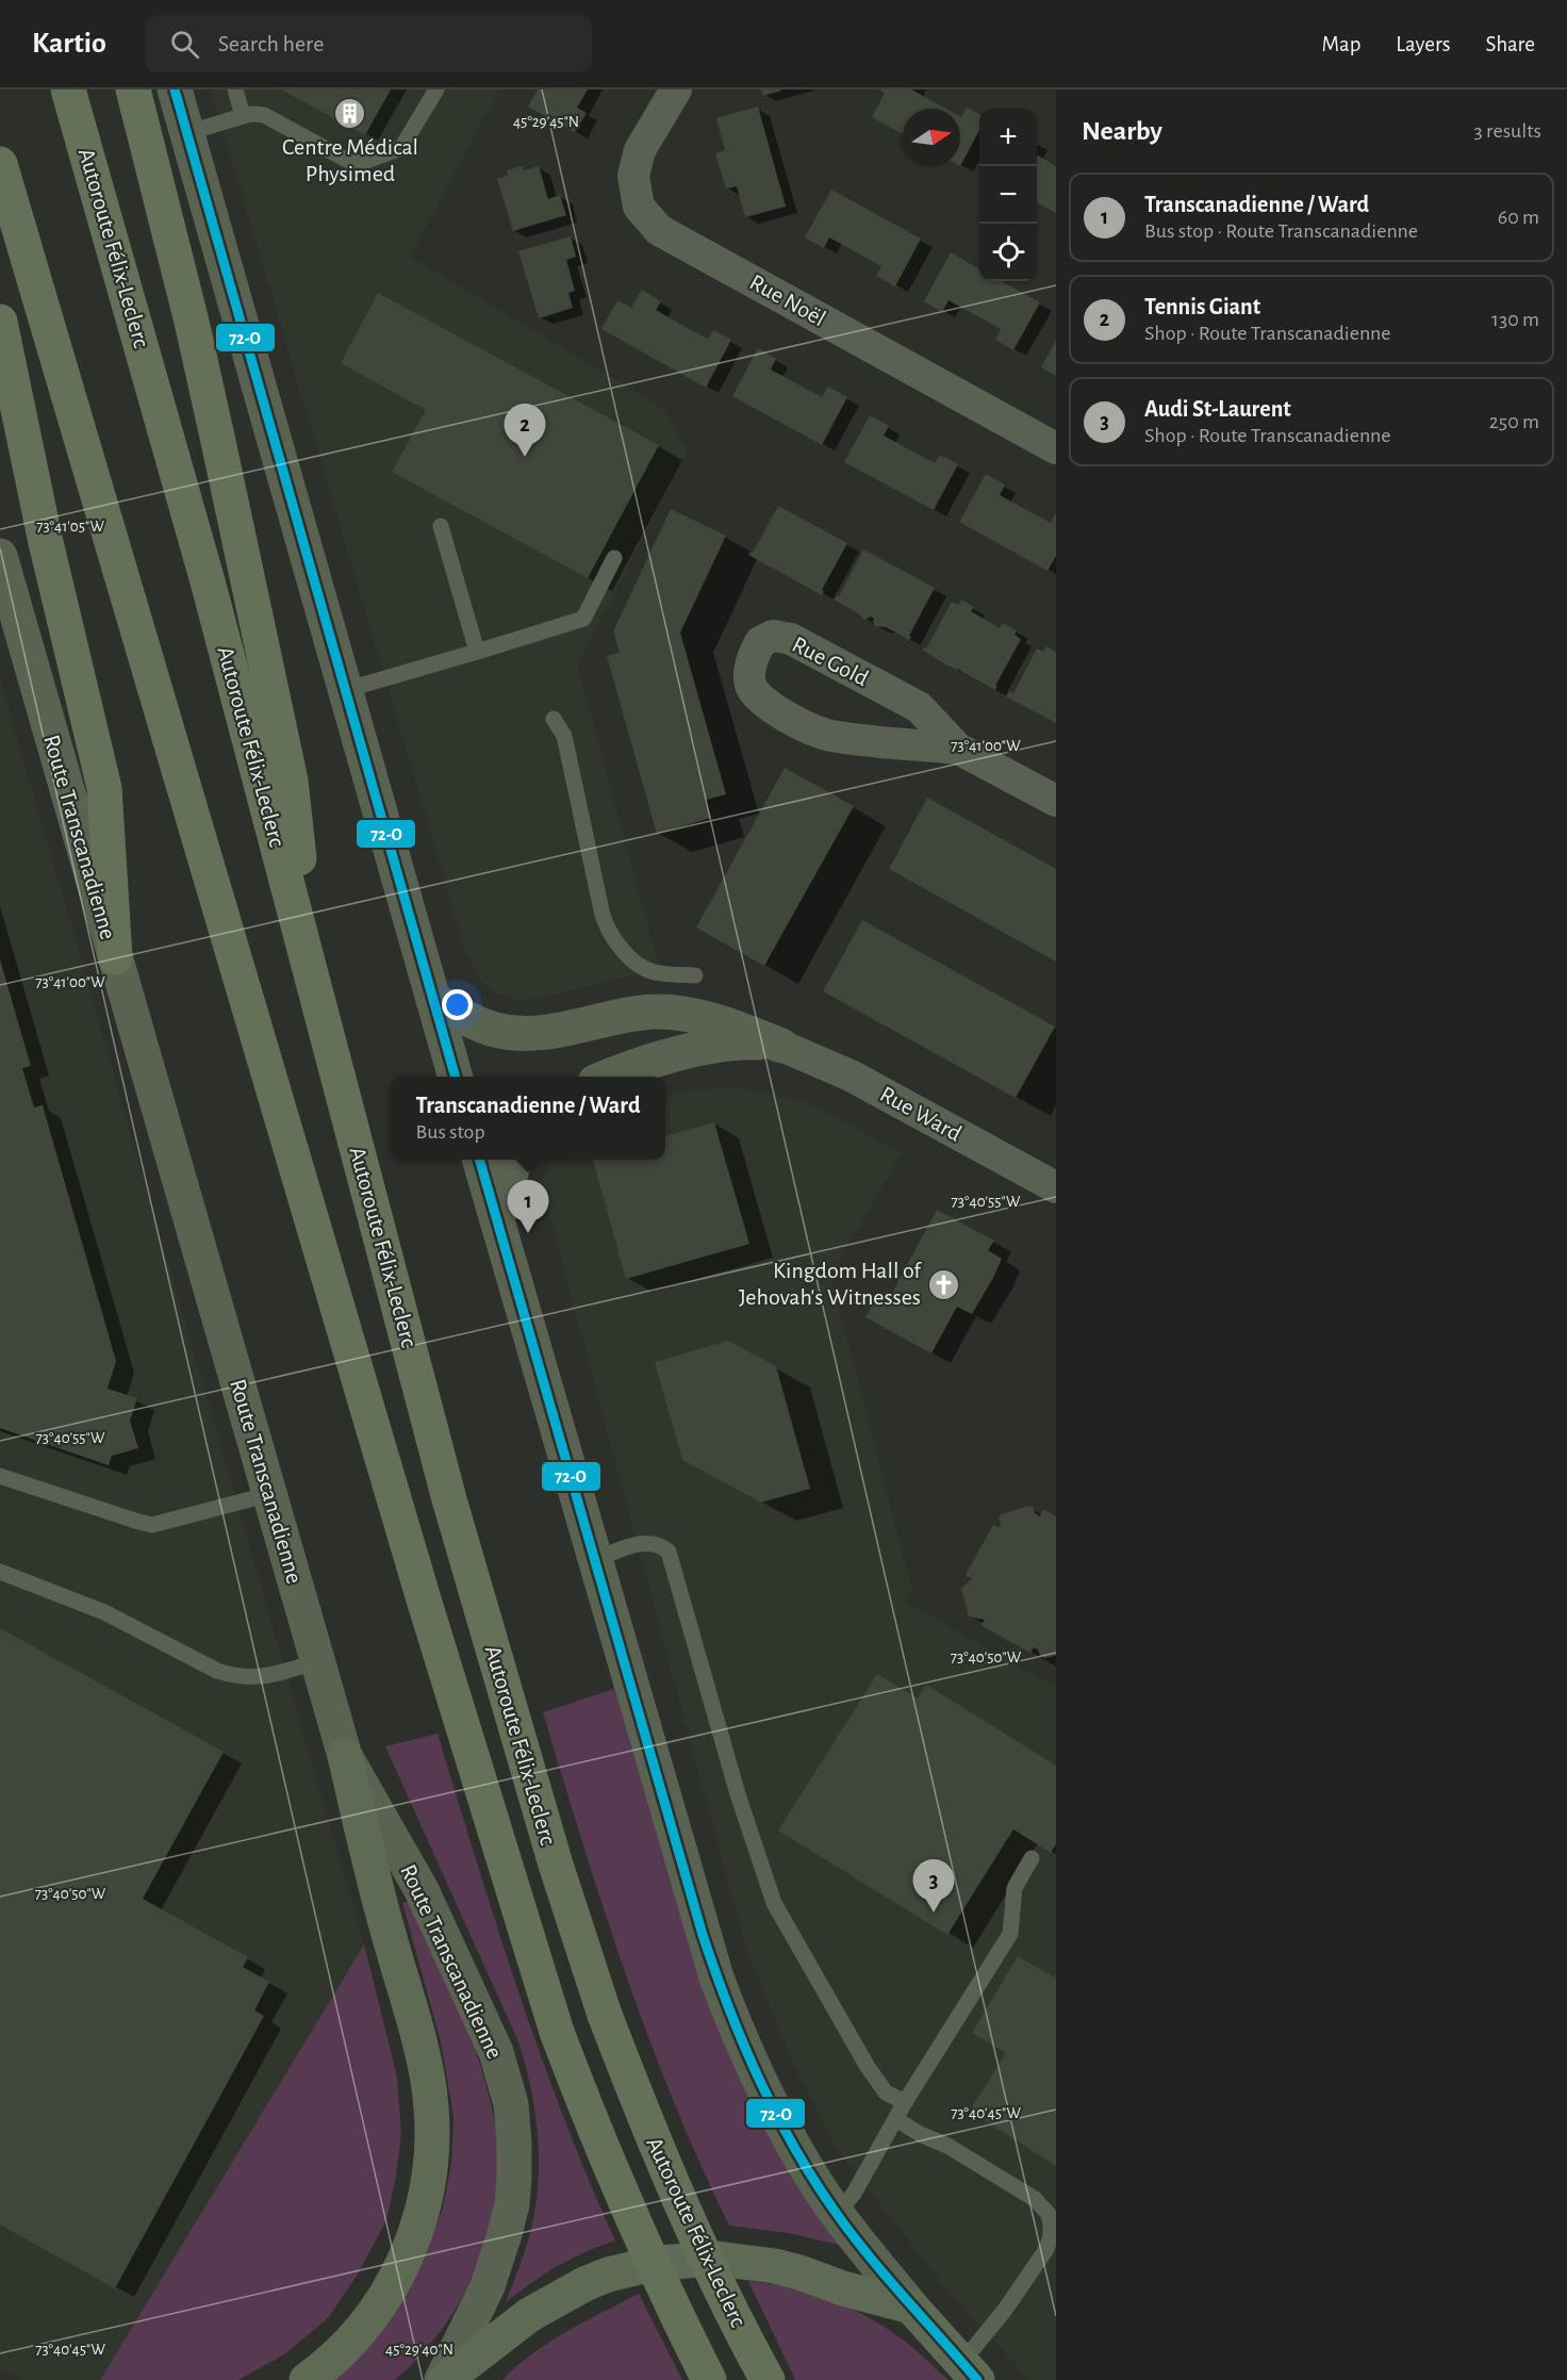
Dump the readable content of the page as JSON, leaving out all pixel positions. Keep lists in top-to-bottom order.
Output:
{
  "streets": {
    "highway": ["Autoroute Félix-Leclerc"],
    "main road": ["Route Transcanadienne"],
    "street": ["Rue Noël", "Rue Gold", "Rue Ward"]
  },
  "places": {
    "building": ["Centre Médical Physimed"],
    "church": ["Kingdom Hall of Jehovah's Witnesses"]
  },
  "lines": ["transit line 72-O"],
  "north": "right",
  "page": {
    "header": "Kartio",
    "search": "Search here",
    "nav": ["Map", "Layers", "Share"],
    "heading": ["Nearby", "3 results"],
    "map_buttons": ["+", "−"],
    "list": [
      {
        "mark": "1",
        "name": "Transcanadienne / Ward",
        "note": "Bus stop · Route Transcanadienne",
        "value": "60 m"
      },
      {
        "mark": "2",
        "name": "Tennis Giant",
        "note": "Shop · Route Transcanadienne",
        "value": "130 m"
      },
      {
        "mark": "3",
        "name": "Audi St-Laurent",
        "note": "Shop · Route Transcanadienne",
        "value": "250 m"
      }
    ],
    "pins": ["2", "1", "3"],
    "popup": ["Transcanadienne / Ward", "Bus stop"]
  },
  "coordinates": [
    "45°29'45\"N",
    "73°41'05\"W",
    "73°41'00\"W",
    "73°40'55\"W",
    "73°40'50\"W",
    "73°40'45\"W",
    "45°29'40\"N"
  ]
}
